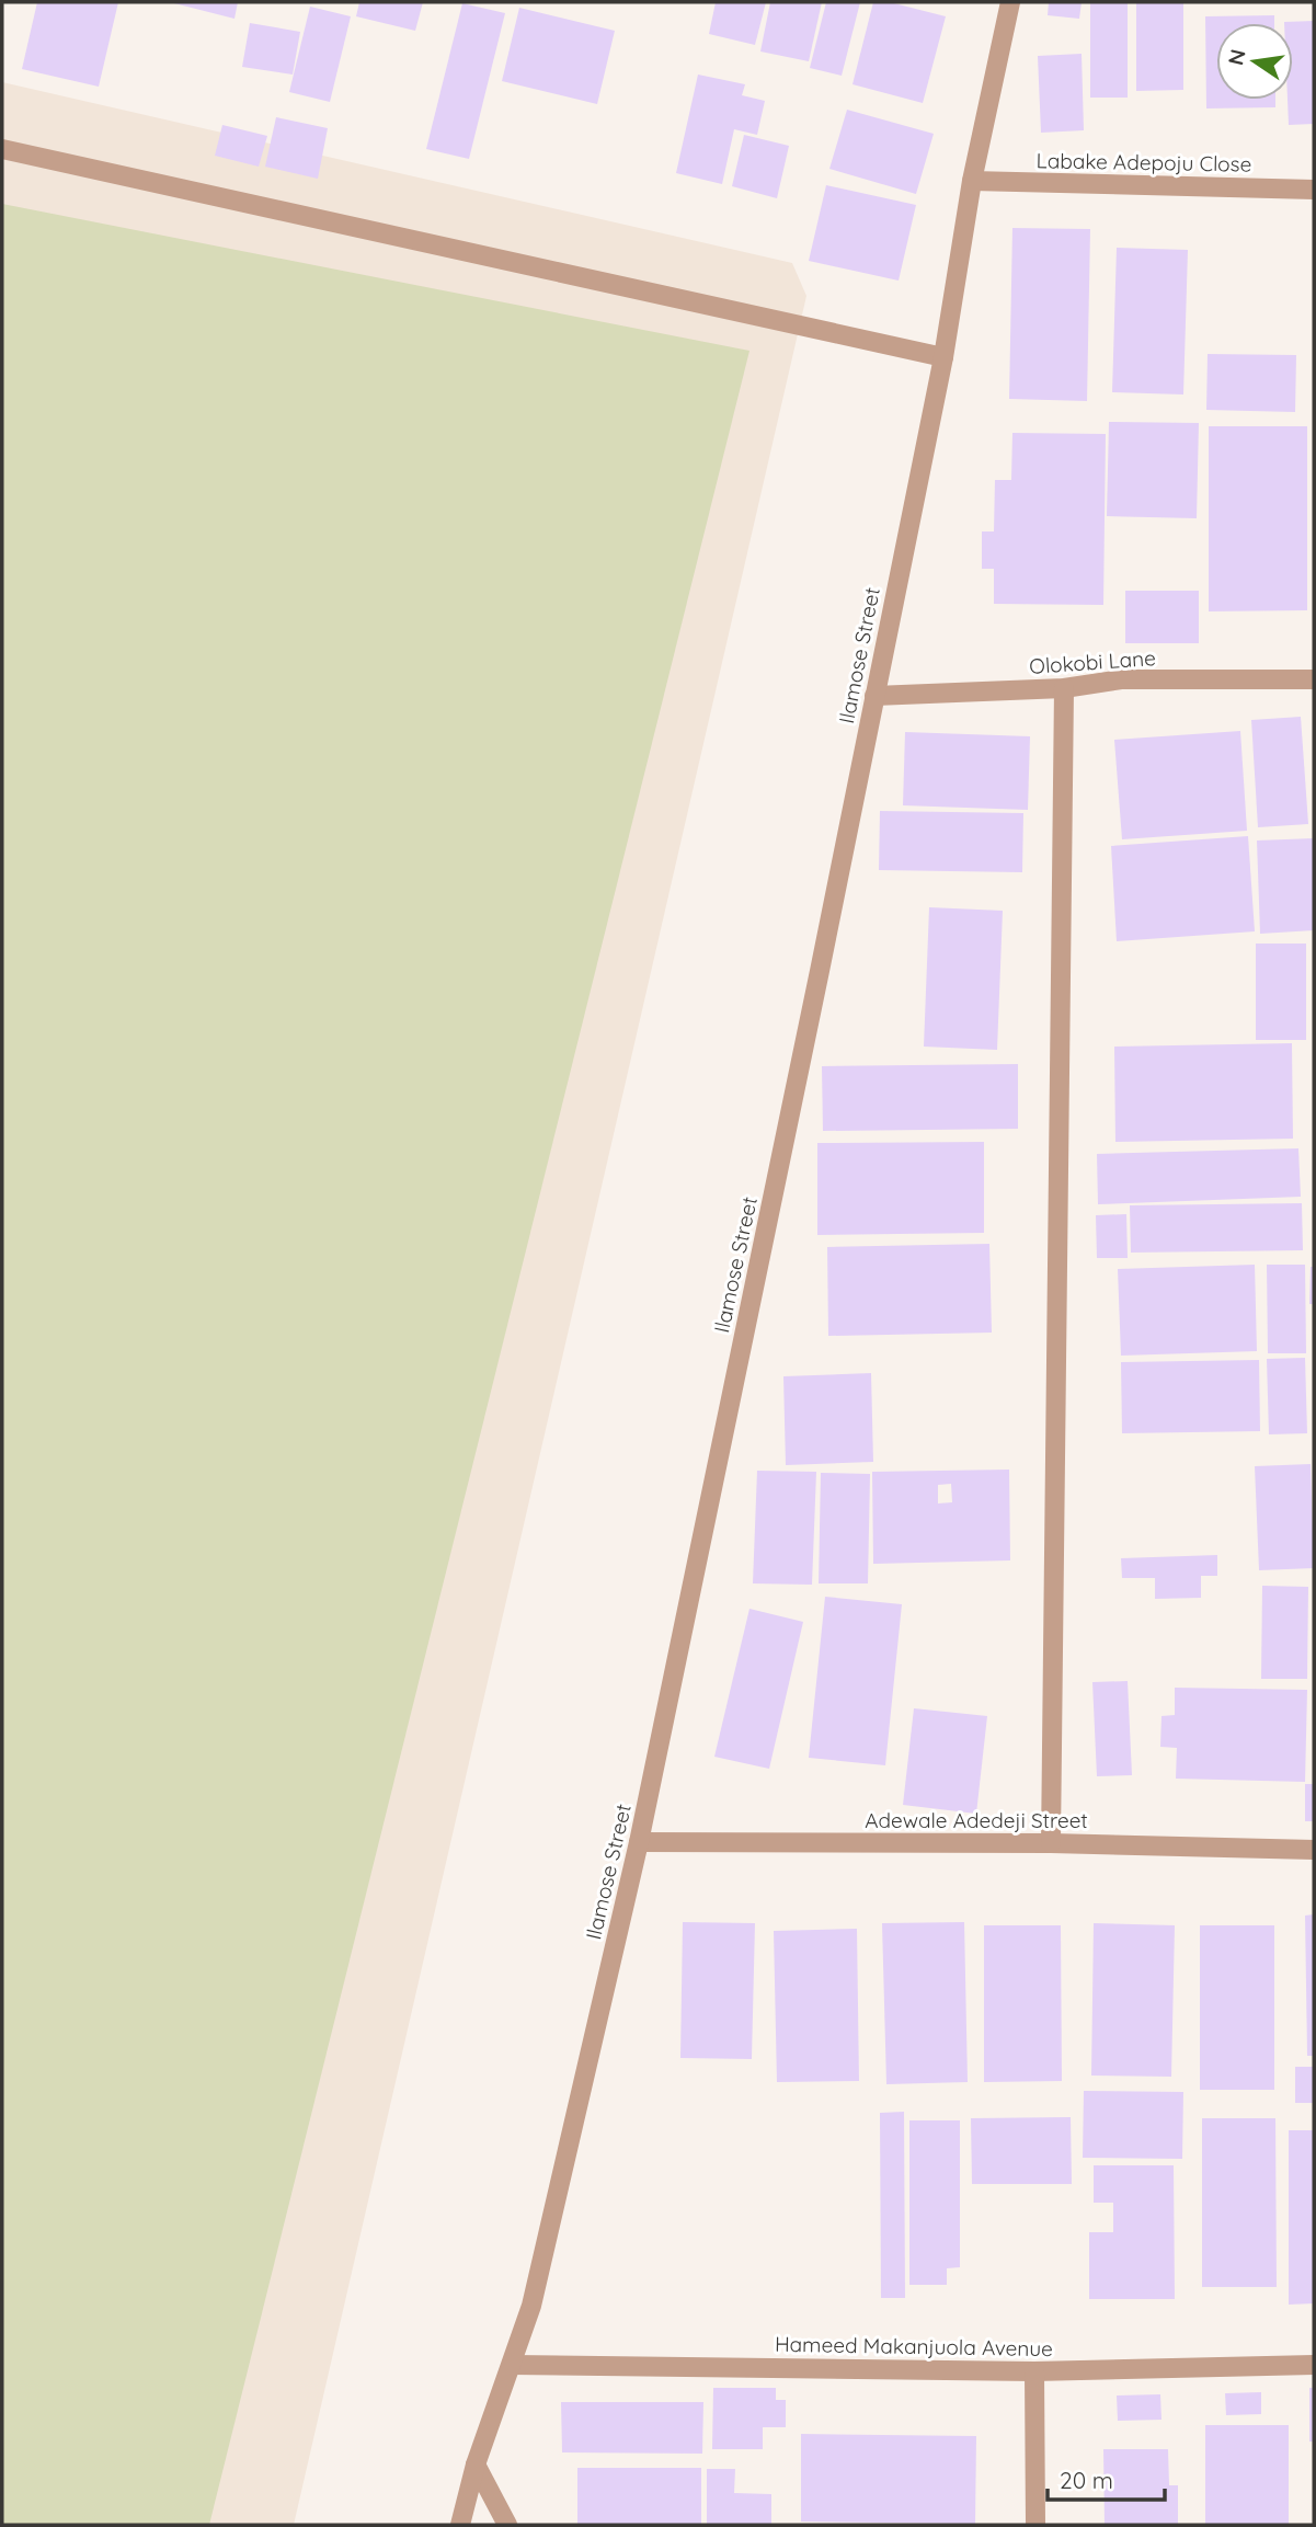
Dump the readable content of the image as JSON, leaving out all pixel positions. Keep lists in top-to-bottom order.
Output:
{
  "streets": {
    "street": [
      "Labake Adepoju Close",
      "Ilamose Street",
      "Olokobi Lane",
      "Adewale Adedeji Street",
      "Hameed Makanjuola Avenue"
    ]
  },
  "crossings": [
    ["Labake Adepoju Close", "Ilamose Street"],
    ["Ilamose Street", "Olokobi Lane"],
    ["Ilamose Street", "Adewale Adedeji Street"],
    ["Ilamose Street", "Hameed Makanjuola Avenue"]
  ],
  "scale_bar": "20 m",
  "north": "left"
}
